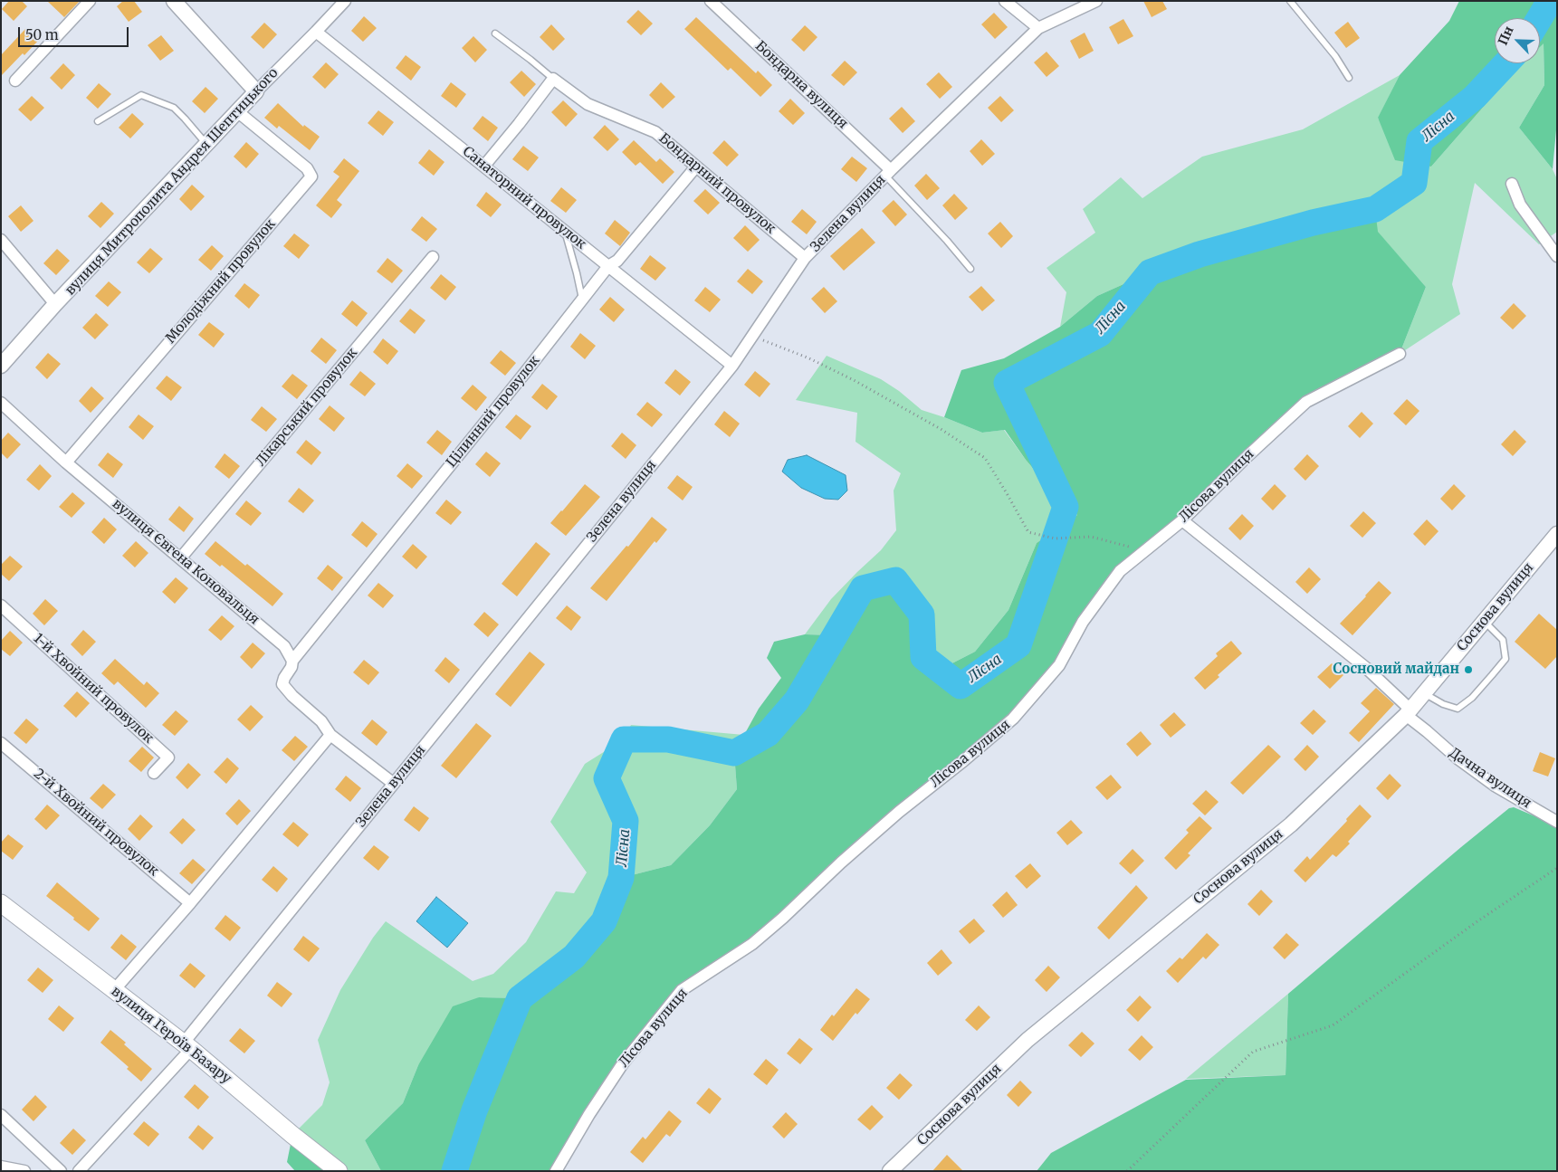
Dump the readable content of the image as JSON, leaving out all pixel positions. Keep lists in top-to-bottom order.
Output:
{
  "streets": {
    "main road": ["вулиця Героїв Базару"],
    "street": [
      "Бондарна вулиця",
      "вулиця Митрополита Андрея Шептицького",
      "Бондарний провулок",
      "Санаторний провулок",
      "Зелена вулиця",
      "Молодіжний провулок",
      "Лікарський провулок",
      "Цілинний провулок",
      "Лісова вулиця",
      "вулиця Євгена Коновальця",
      "Соснова вулиця",
      "1-й Хвойний провулок",
      "Дачна вулиця",
      "2-й Хвойний провулок"
    ]
  },
  "crossings": [
    ["Бондарна вулиця", "Зелена вулиця"],
    ["вулиця Митрополита Андрея Шептицького", "Санаторний провулок"],
    ["вулиця Митрополита Андрея Шептицького", "Молодіжний провулок"],
    ["Бондарний провулок", "Зелена вулиця"],
    ["Бондарний провулок", "Цілинний провулок"],
    ["Санаторний провулок", "Зелена вулиця"],
    ["Санаторний провулок", "Цілинний провулок"],
    ["Зелена вулиця", "вулиця Героїв Базару"],
    ["Молодіжний провулок", "вулиця Євгена Коновальця"],
    ["Лікарський провулок", "вулиця Євгена Коновальця"],
    ["Цілинний провулок", "вулиця Євгена Коновальця"],
    ["Лісова вулиця", "Дачна вулиця"],
    ["Соснова вулиця", "Дачна вулиця"]
  ],
  "water": ["Лісна"],
  "places": ["Сосновий майдан"],
  "scale_bar": "50 m",
  "north": "top left"
}
